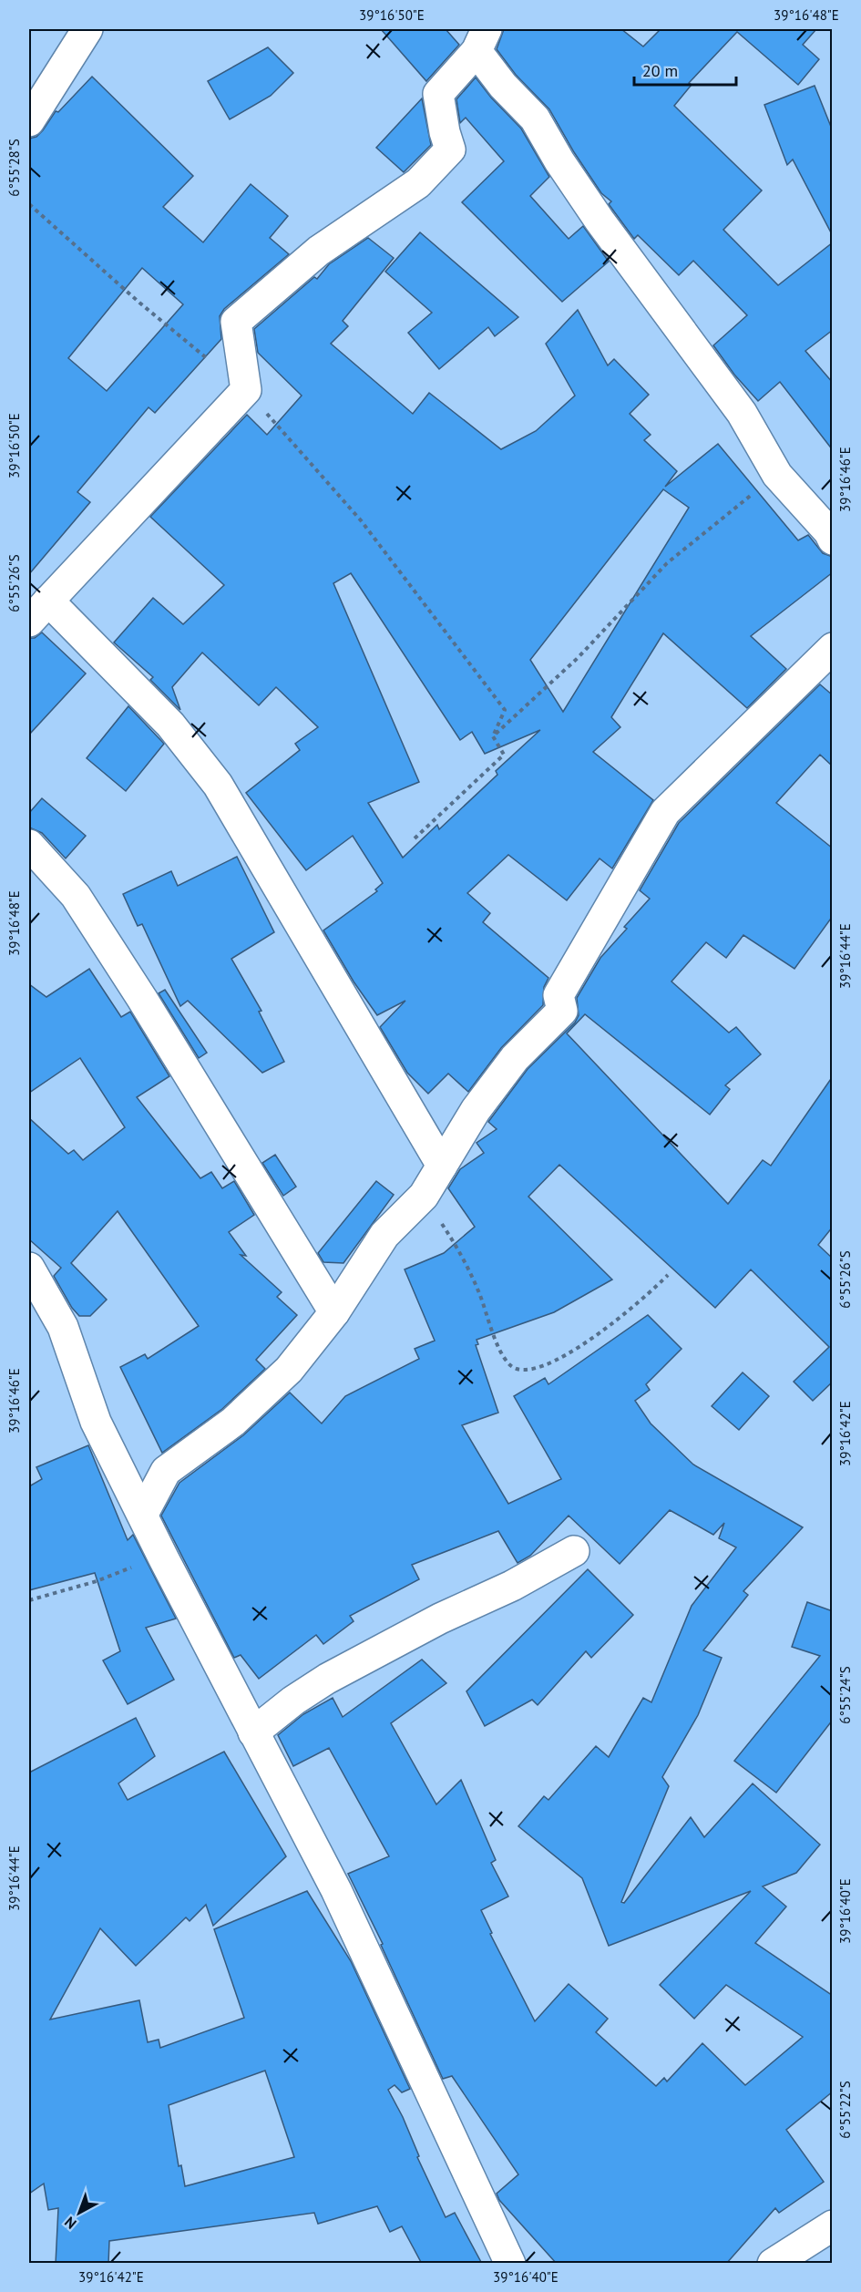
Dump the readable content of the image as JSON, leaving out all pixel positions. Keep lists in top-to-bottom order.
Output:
{
  "scale_bar": "20 m",
  "north": "bottom left",
  "coordinates": [
    "39°16'50\"E",
    "39°16'48\"E",
    "6°55'28\"S",
    "39°16'46\"E",
    "6°55'26\"S",
    "39°16'44\"E",
    "39°16'42\"E",
    "6°55'24\"S",
    "39°16'40\"E",
    "6°55'22\"S"
  ]
}
